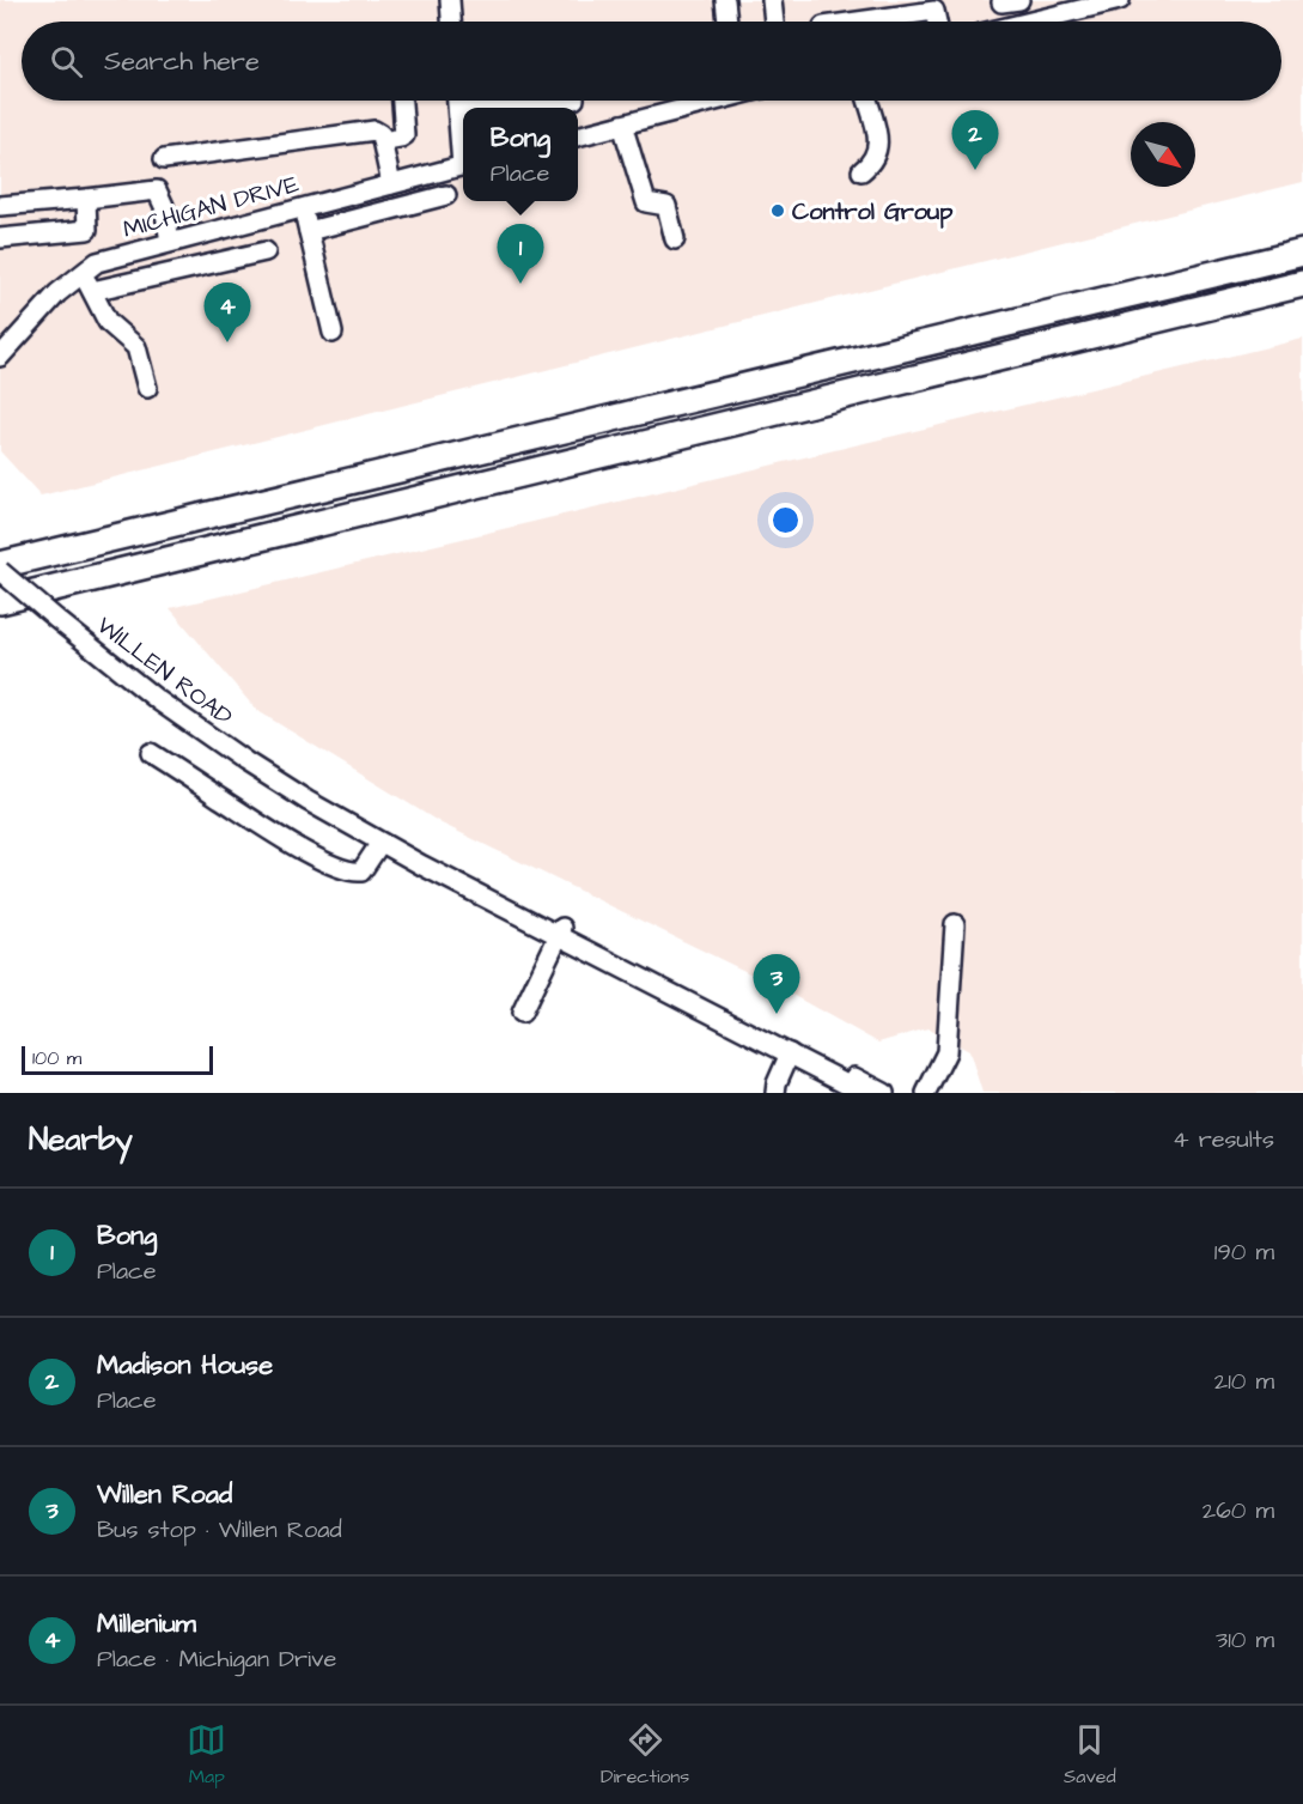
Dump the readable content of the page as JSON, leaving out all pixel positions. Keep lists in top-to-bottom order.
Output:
{
  "streets": {
    "street": ["MICHIGAN DRIVE", "WILLEN ROAD"]
  },
  "places": ["Control Group"],
  "scale_bar": "100 m",
  "north": "bottom right",
  "page": {
    "search": "Search here",
    "popup": ["Bong", "Place"],
    "pins": [
      "2",
      "1",
      "4",
      "3"
    ],
    "scale": "100 m",
    "heading": ["Nearby", "4 results"],
    "list": [
      {
        "mark": "1",
        "name": "Bong",
        "note": "Place",
        "value": "190 m"
      },
      {
        "mark": "2",
        "name": "Madison House",
        "note": "Place",
        "value": "210 m"
      },
      {
        "mark": "3",
        "name": "Willen Road",
        "note": "Bus stop · Willen Road",
        "value": "260 m"
      },
      {
        "mark": "4",
        "name": "Millenium",
        "note": "Place · Michigan Drive",
        "value": "310 m"
      }
    ],
    "nav": ["Map", "Directions", "Saved"]
  }
}
